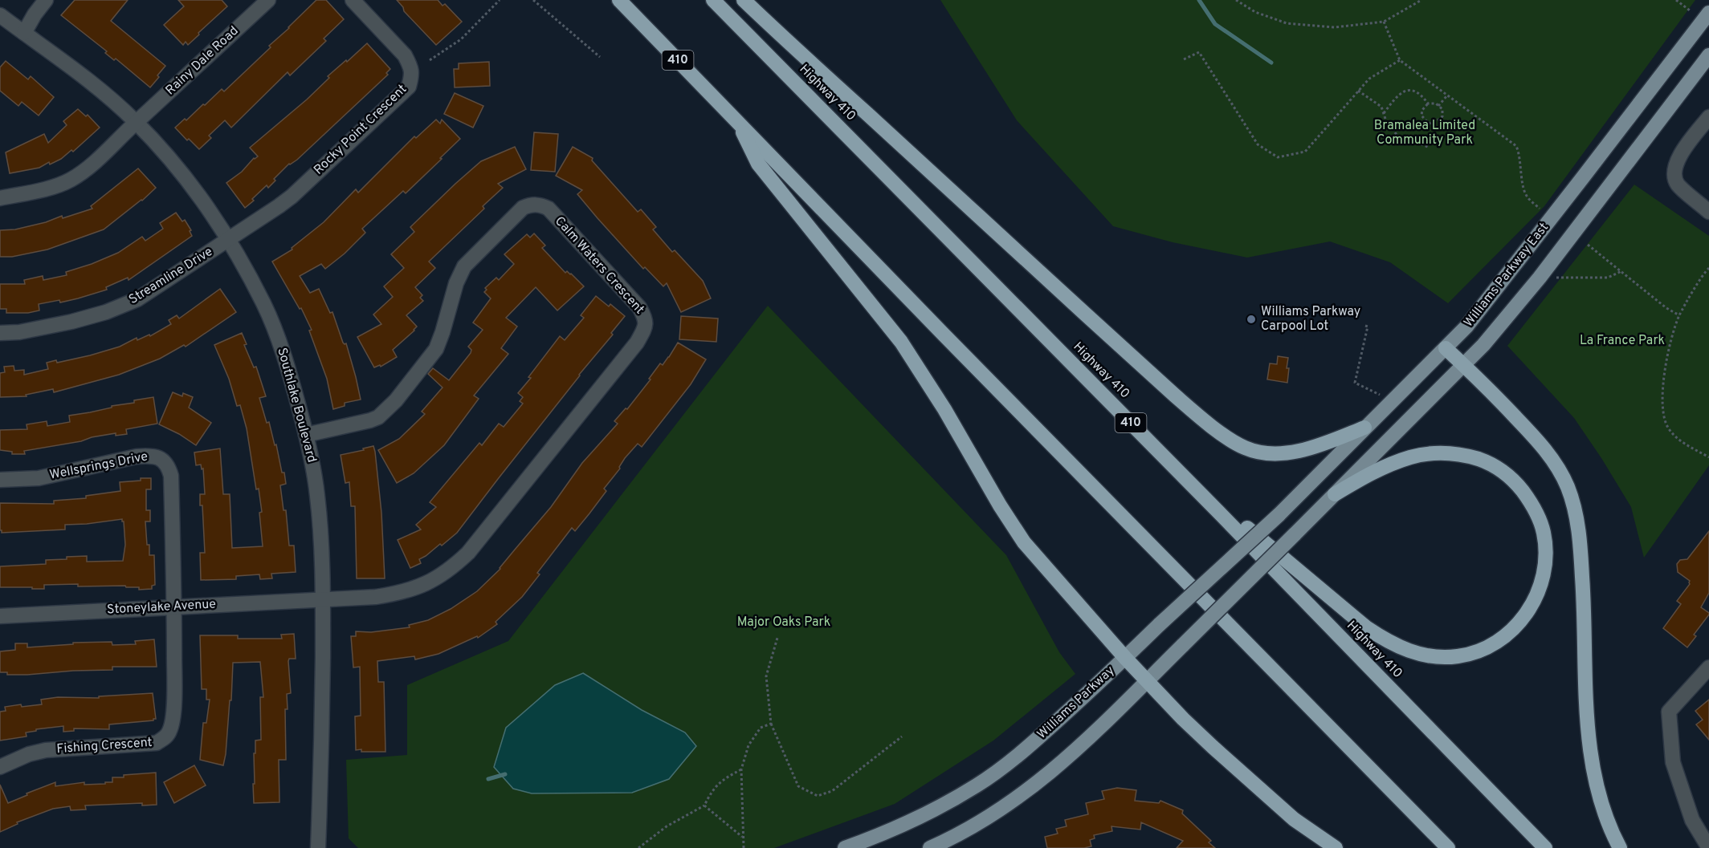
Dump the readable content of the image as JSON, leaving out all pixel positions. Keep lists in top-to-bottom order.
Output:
{
  "streets": {
    "highway": ["410", "Highway 410"],
    "main road": ["Williams Parkway East", "Williams Parkway"],
    "street": [
      "Rainy Dale Road",
      "Rocky Point Crescent",
      "Calm Waters Crescent",
      "Streamline Drive",
      "Southlake Boulevard",
      "Wellsprings Drive",
      "Stoneylake Avenue",
      "Fishing Crescent"
    ]
  },
  "crossings": [
    ["Rainy Dale Road", "Southlake Boulevard"],
    ["Rocky Point Crescent", "Streamline Drive"],
    ["Rocky Point Crescent", "Southlake Boulevard"],
    ["Calm Waters Crescent", "Southlake Boulevard"],
    ["Calm Waters Crescent", "Stoneylake Avenue"],
    ["Williams Parkway East", "Williams Parkway"],
    ["Streamline Drive", "Southlake Boulevard"],
    ["Southlake Boulevard", "Stoneylake Avenue"],
    ["Wellsprings Drive", "Stoneylake Avenue"],
    ["Wellsprings Drive", "Fishing Crescent"],
    ["Stoneylake Avenue", "Fishing Crescent"]
  ],
  "parks": ["Bramalea Limited Community Park", "La France Park", "Major Oaks Park"],
  "places": ["Williams Parkway Carpool Lot"]
}
